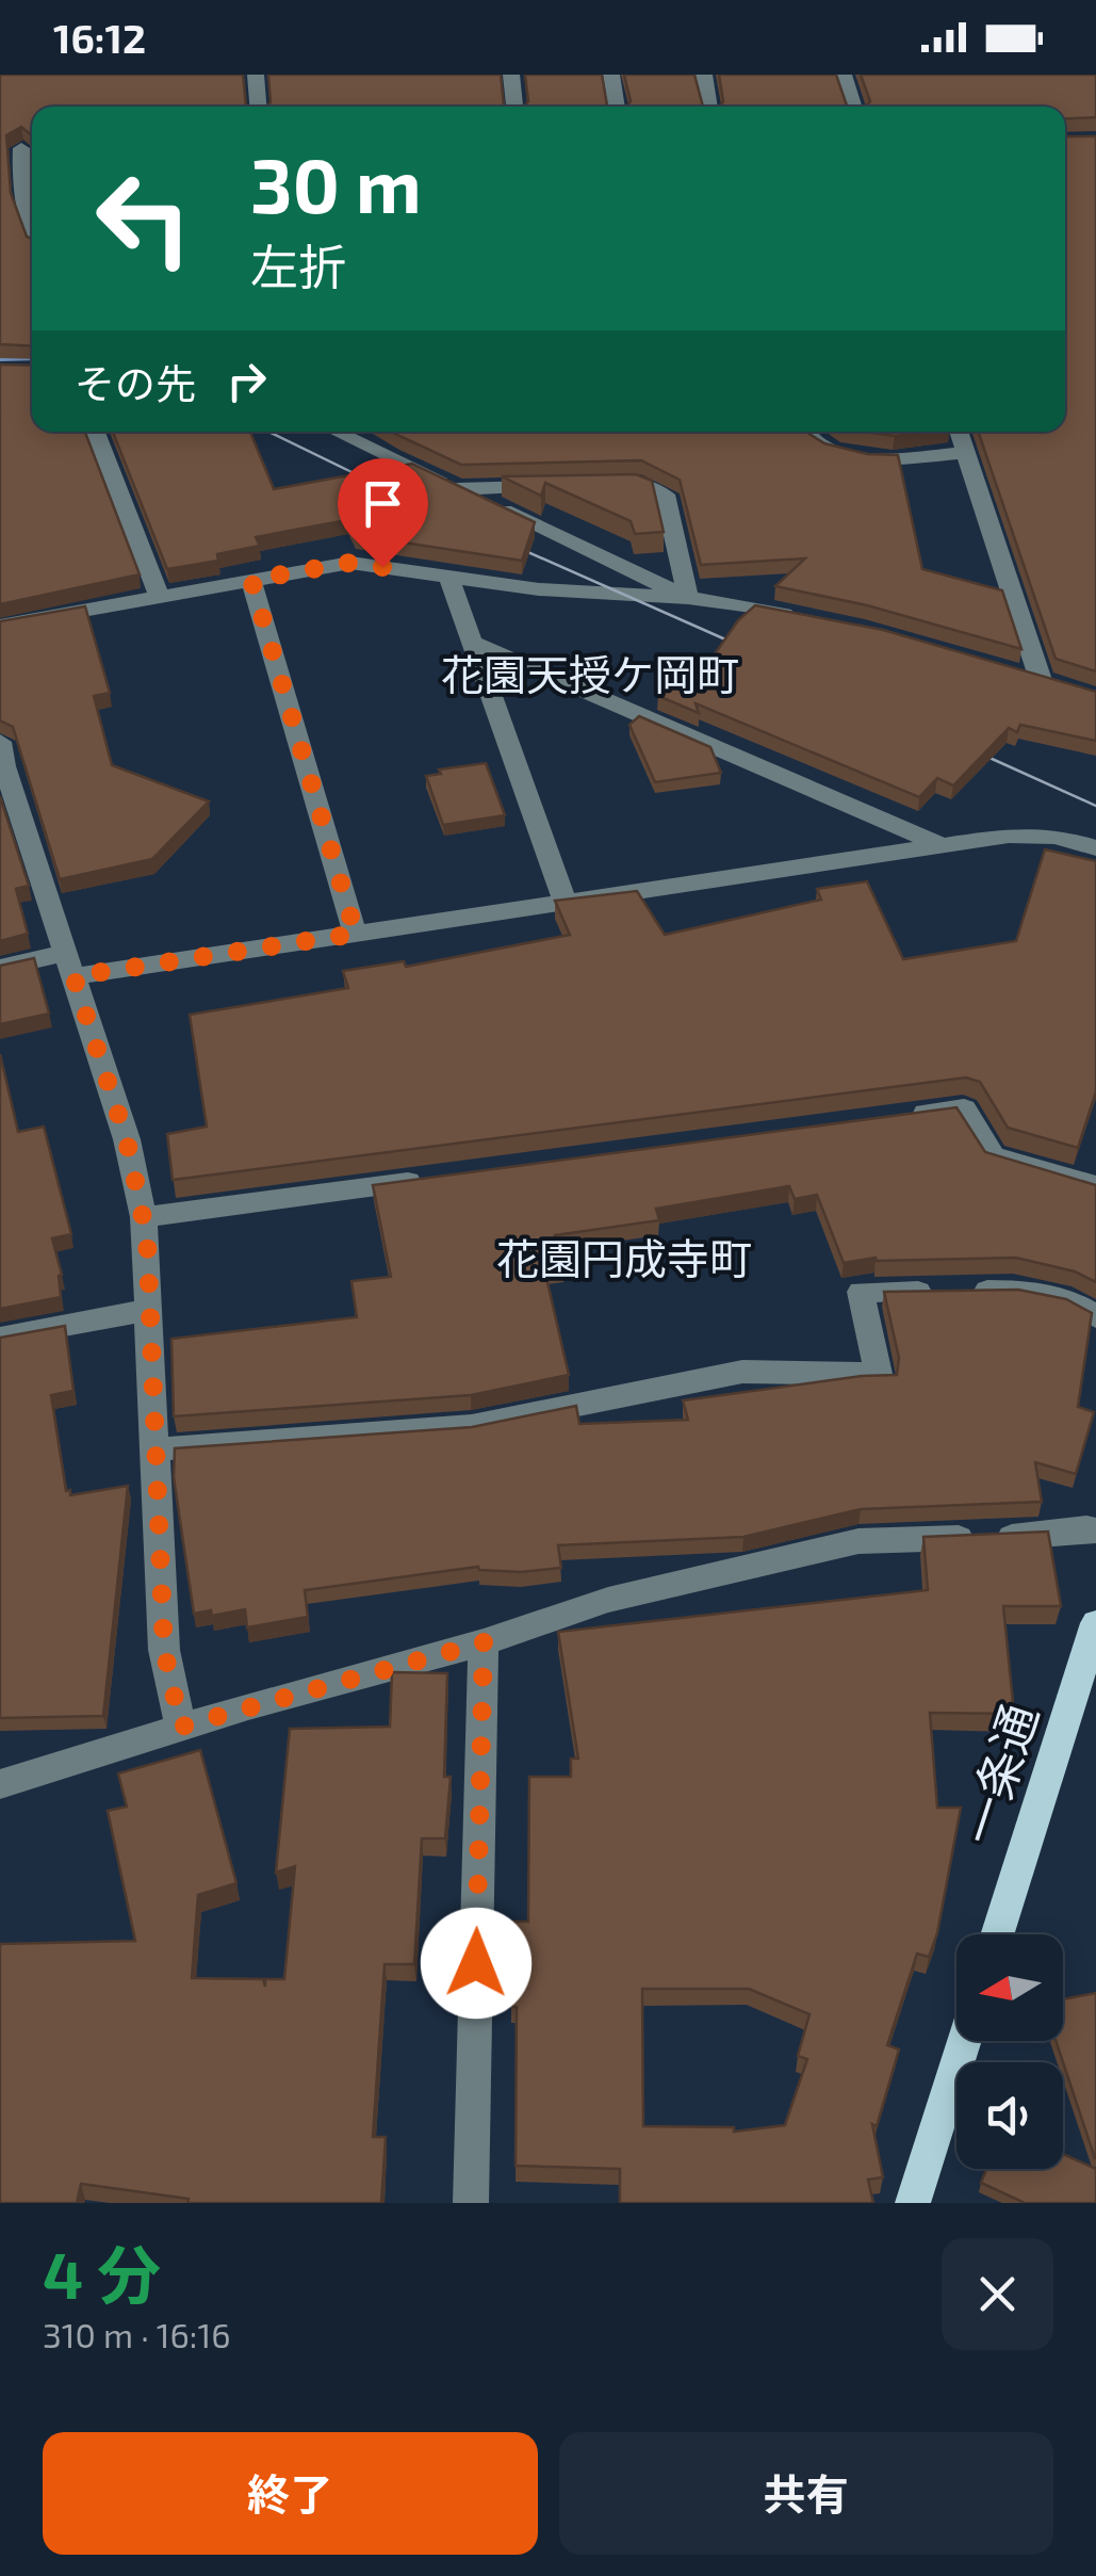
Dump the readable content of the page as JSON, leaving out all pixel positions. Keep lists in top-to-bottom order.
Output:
{
  "streets": {
    "main road": ["一条通"]
  },
  "districts": ["花園天授ケ岡町", "花園円成寺町"],
  "north": "left",
  "page": {
    "status": "16:12",
    "turn": ["30 m", "左折"],
    "then": "その先",
    "heading": ["4 分", "310 m · 16:16"],
    "buttons": ["終了", "共有"]
  }
}
